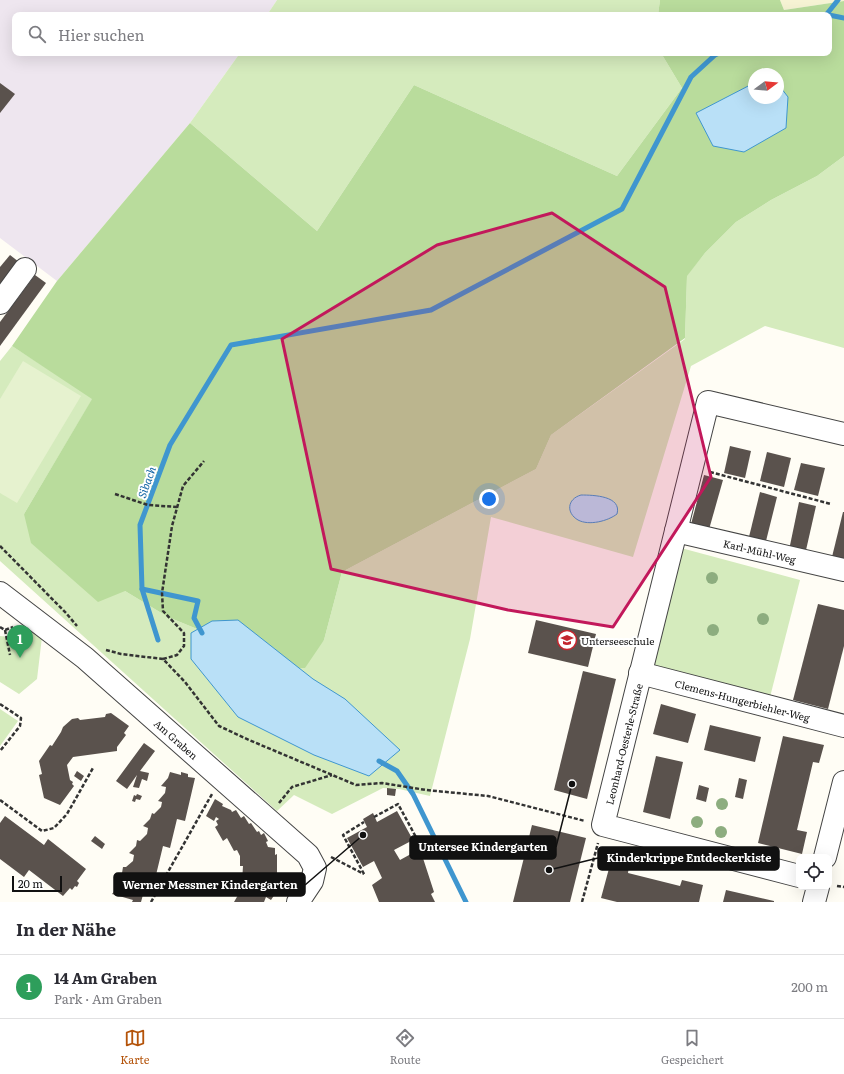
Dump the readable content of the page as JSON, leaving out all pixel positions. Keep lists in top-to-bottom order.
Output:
{
  "streets": {
    "street": [
      "Karl-Mühl-Weg",
      "Clemens-Hungerbiehler-Weg",
      "Am Graben",
      "Leonhard-Oesterle-Straße"
    ]
  },
  "crossings": [
    ["Karl-Mühl-Weg", "Leonhard-Oesterle-Straße"],
    ["Clemens-Hungerbiehler-Weg", "Leonhard-Oesterle-Straße"]
  ],
  "water": ["Sibach"],
  "places": {
    "school or university": ["Unterseeschule"],
    "other": ["Untersee Kindergarten", "Werner Messmer Kindergarten", "Kinderkrippe Entdeckerkiste"]
  },
  "scale_bar": "20 m",
  "north": "right",
  "page": {
    "search": "Hier suchen",
    "pins": "1",
    "scale": "20 m",
    "heading": "In der Nähe",
    "list": [
      {
        "mark": "1",
        "name": "14 Am Graben",
        "note": "Park · Am Graben",
        "value": "200 m"
      }
    ],
    "nav": ["Karte", "Route", "Gespeichert"]
  }
}
